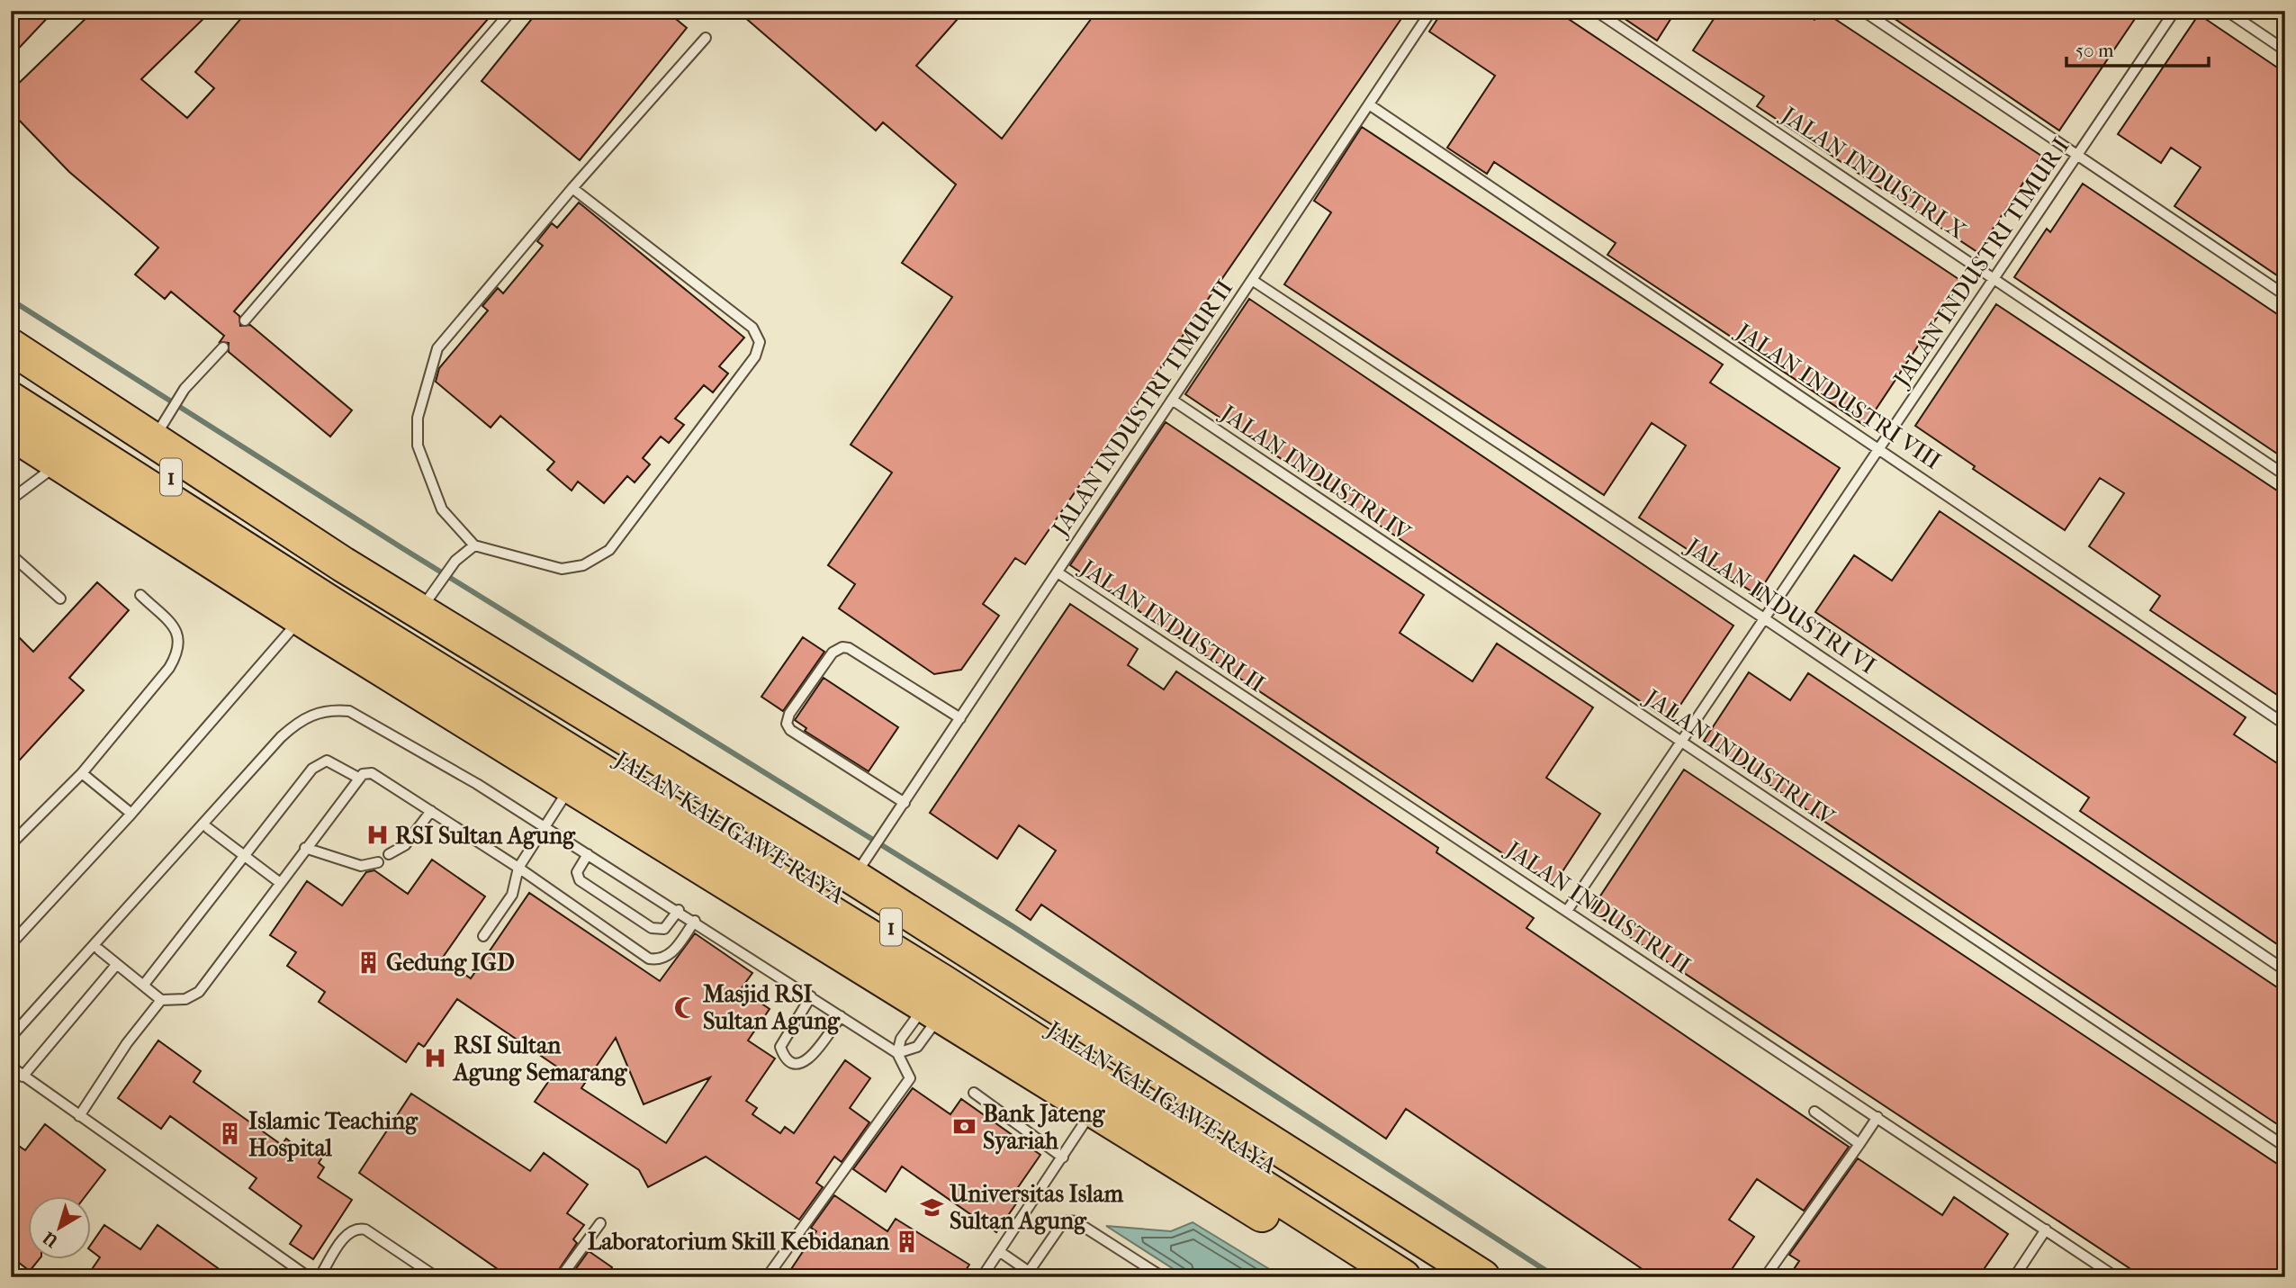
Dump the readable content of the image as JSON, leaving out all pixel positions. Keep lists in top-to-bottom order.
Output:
{
  "streets": {
    "highway": ["1", "JALAN KALIGAWE RAYA"],
    "lane": [
      "JALAN INDUSTRI X",
      "JALAN INDUSTRI TIMUR I",
      "JALAN INDUSTRI VIII",
      "JALAN INDUSTRI TIMUR II",
      "JALAN INDUSTRI IV",
      "JALAN INDUSTRI VI",
      "JALAN INDUSTRI II"
    ]
  },
  "crossings": [
    ["JALAN INDUSTRI X", "JALAN INDUSTRI TIMUR I"],
    ["JALAN INDUSTRI TIMUR I", "JALAN INDUSTRI VIII"],
    ["JALAN INDUSTRI TIMUR I", "JALAN INDUSTRI IV"],
    ["JALAN INDUSTRI TIMUR I", "JALAN INDUSTRI VI"],
    ["JALAN INDUSTRI TIMUR I", "JALAN INDUSTRI II"],
    ["JALAN INDUSTRI VIII", "JALAN INDUSTRI TIMUR II"],
    ["JALAN INDUSTRI TIMUR II", "JALAN INDUSTRI IV"],
    ["JALAN INDUSTRI TIMUR II", "JALAN INDUSTRI VI"],
    ["JALAN INDUSTRI TIMUR II", "JALAN INDUSTRI II"]
  ],
  "places": {
    "hospital": ["RSI Sultan Agung", "RSI Sultan Agung Semarang"],
    "building": ["Gedung IGD", "Islamic Teaching Hospital", "Laboratorium Skill Kebidanan"],
    "mosque": ["Masjid RSI Sultan Agung"],
    "bank": ["Bank Jateng Syariah"],
    "school or university": ["Universitas Islam Sultan Agung"]
  },
  "scale_bar": "50 m",
  "north": "bottom left"
}
